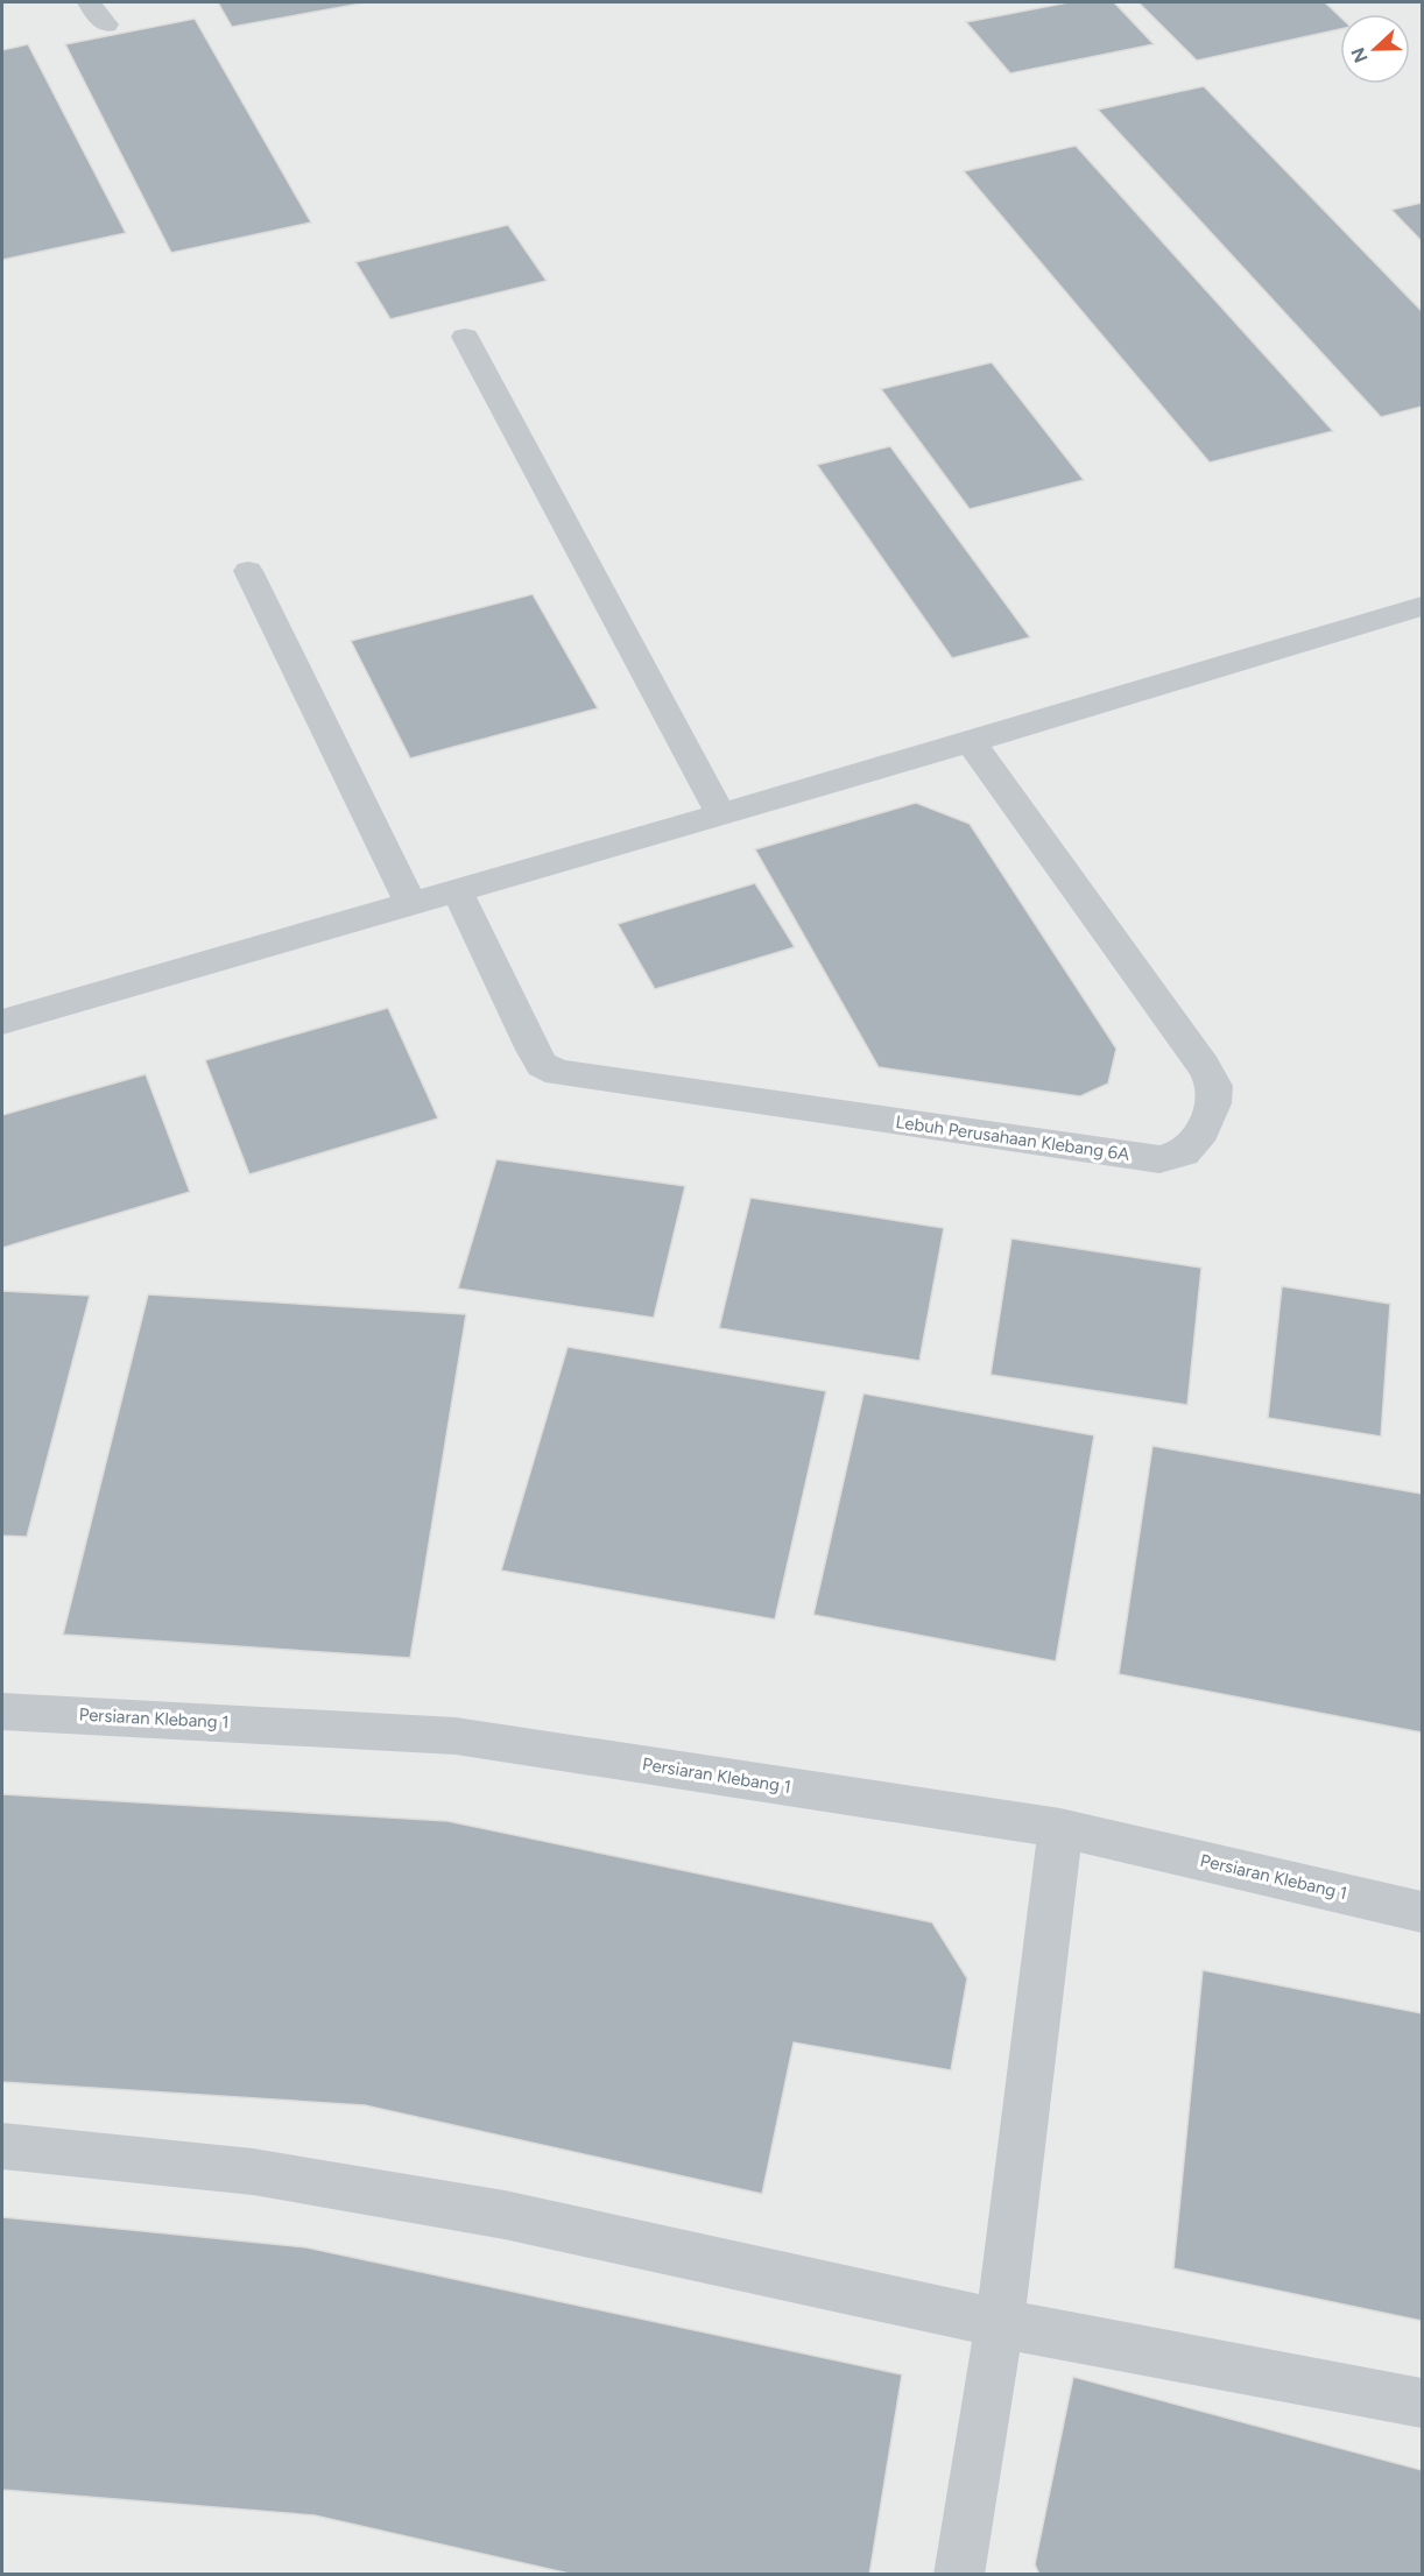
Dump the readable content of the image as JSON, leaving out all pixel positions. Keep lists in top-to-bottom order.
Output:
{
  "streets": {
    "street": ["Lebuh Perusahaan Klebang 6A", "Persiaran Klebang 1"]
  },
  "north": "left"
}
